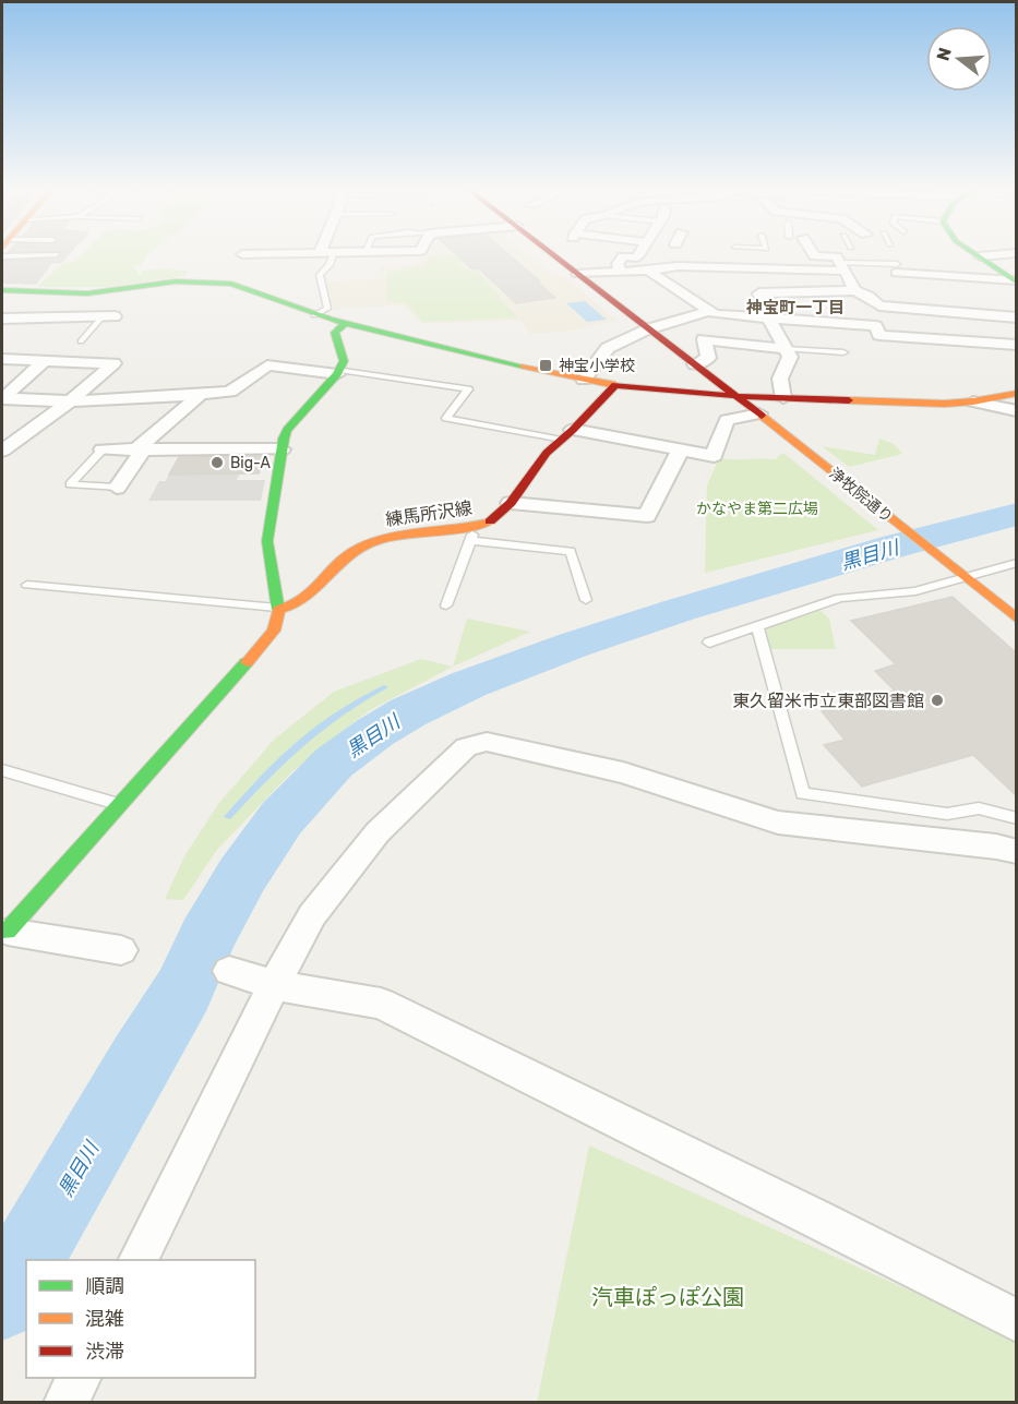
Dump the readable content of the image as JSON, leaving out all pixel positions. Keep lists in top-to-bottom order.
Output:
{
  "streets": {
    "street": ["浄牧院通り", "練馬所沢線"]
  },
  "districts": ["神宝町一丁目"],
  "water": ["黒目川"],
  "parks": ["かなやま第二広場", "汽車ぽっぽ公園"],
  "places": {
    "transit": ["神宝小学校"],
    "other": ["Big-A", "東久留米市立東部図書館"]
  },
  "legend": ["順調", "混雑", "渋滞"],
  "north": "left"
}
